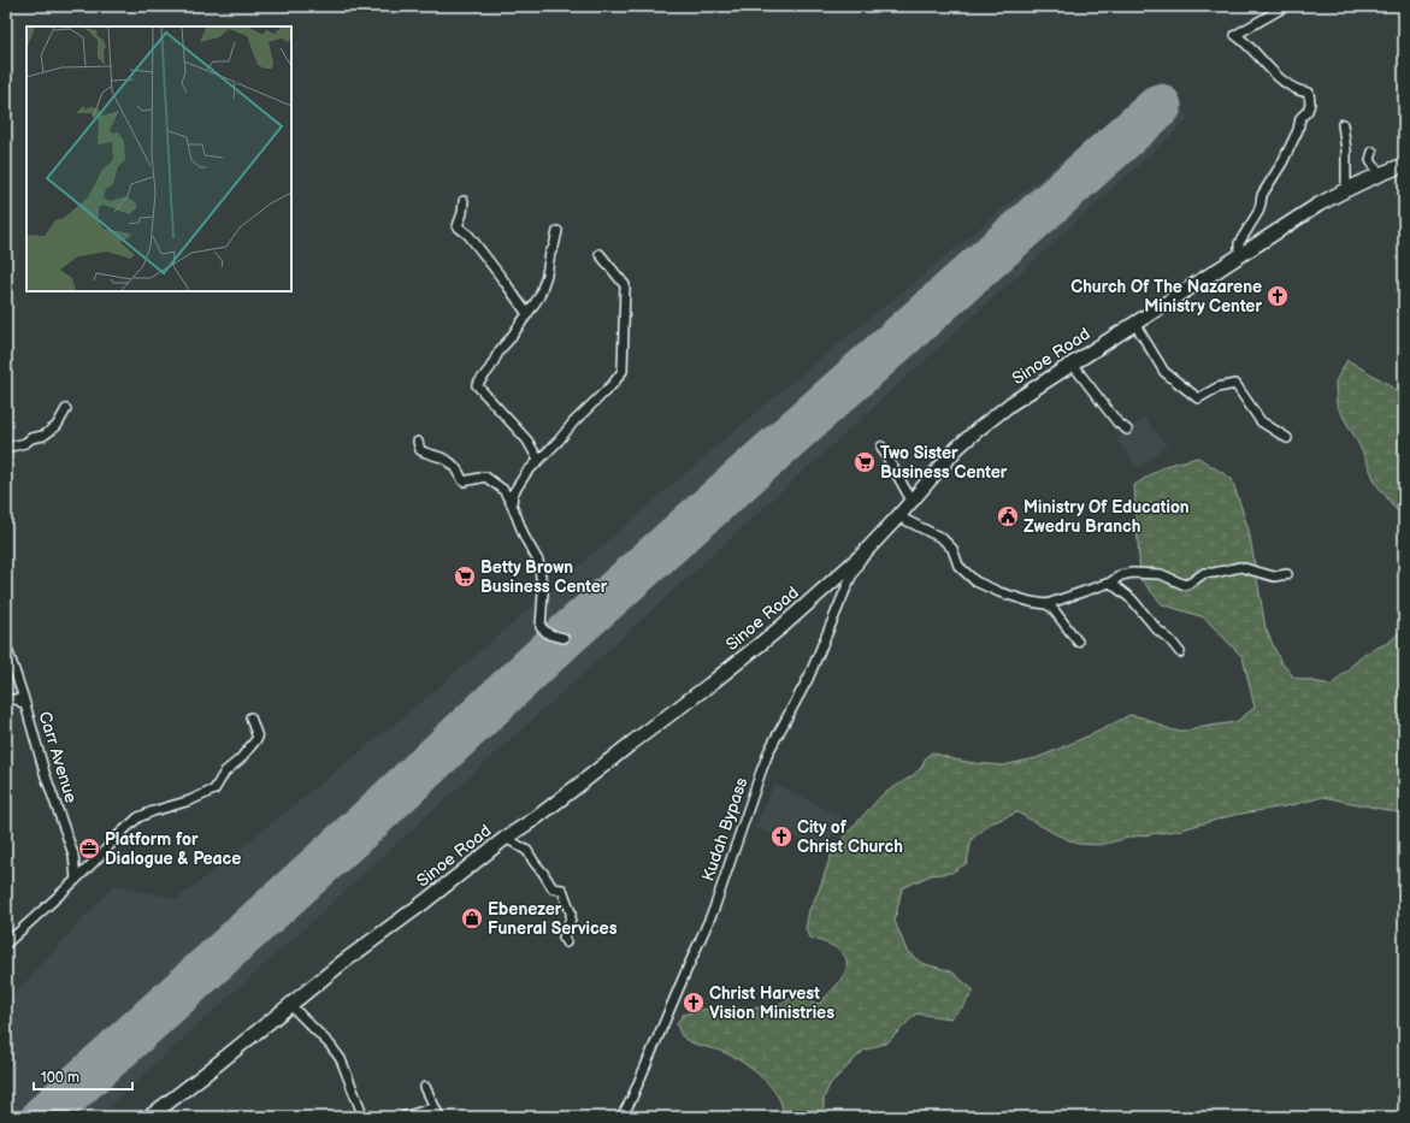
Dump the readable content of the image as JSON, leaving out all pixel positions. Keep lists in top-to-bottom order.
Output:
{
  "streets": {
    "highway": ["Sinoe Road"],
    "street": ["Carr Avenue", "Kudah Bypass"]
  },
  "crossings": [
    ["Sinoe Road", "Kudah Bypass"]
  ],
  "places": {
    "church": ["Church Of The Nazarene Ministry Center", "City of Christ Church", "Christ Harvest Vision Ministries"],
    "supermarket": ["Two Sister Business Center", "Betty Brown Business Center"],
    "public building": ["Ministry Of Education Zwedru Branch"],
    "office": ["Platform for Dialogue & Peace"],
    "shop": ["Ebenezer Funeral Services"]
  },
  "scale_bar": "100 m"
}
